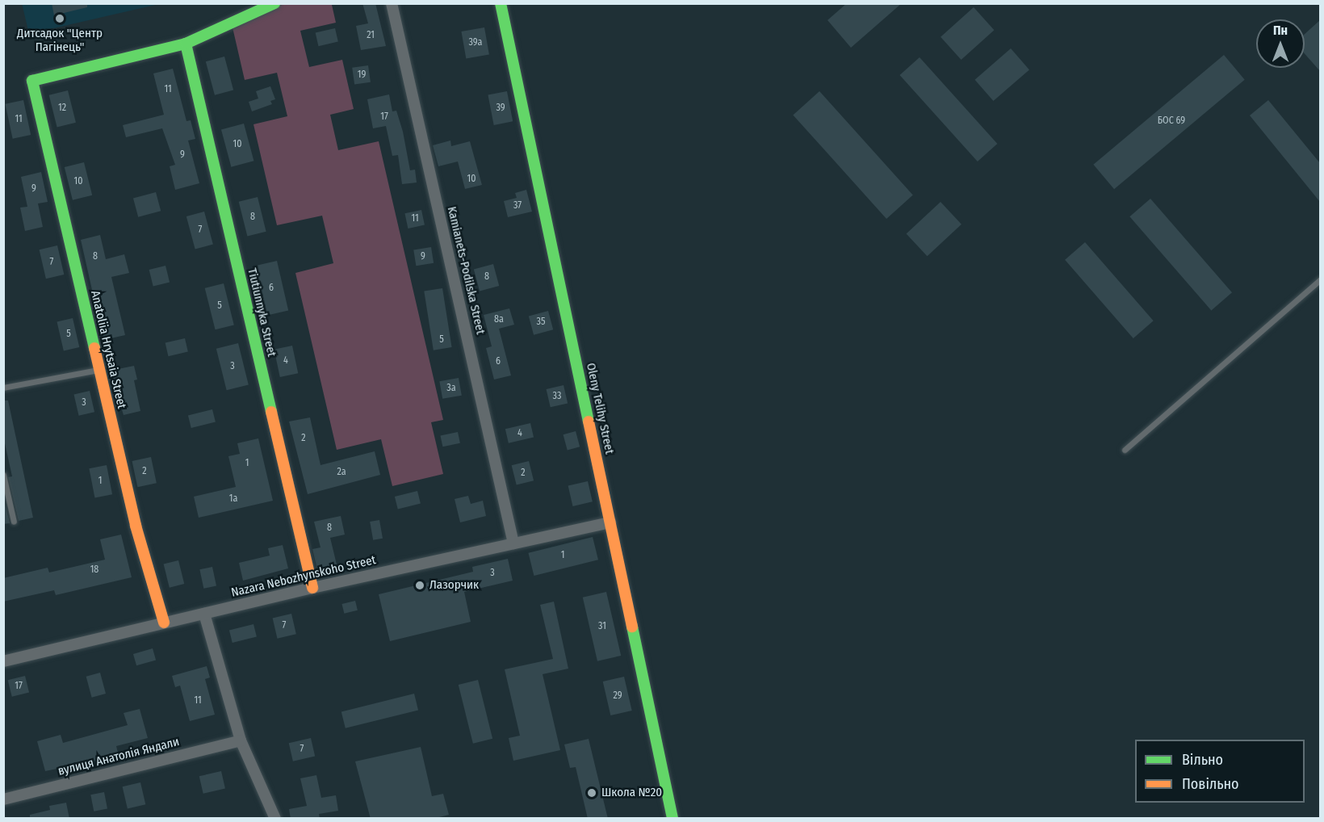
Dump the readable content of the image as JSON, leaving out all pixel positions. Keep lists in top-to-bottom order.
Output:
{
  "streets": {
    "street": [
      "Kamianets-Podilska Street",
      "Tiutiunnyka Street",
      "Anatoliia Hrytsaia Street",
      "Oleny Telihy Street",
      "Nazara Nebozhynskoho Street",
      "вулиця Анатолія Яндали"
    ]
  },
  "crossings": [
    ["Kamianets-Podilska Street", "Nazara Nebozhynskoho Street"],
    ["Tiutiunnyka Street", "Anatoliia Hrytsaia Street"],
    ["Tiutiunnyka Street", "Nazara Nebozhynskoho Street"],
    ["Anatoliia Hrytsaia Street", "Nazara Nebozhynskoho Street"],
    ["Oleny Telihy Street", "Nazara Nebozhynskoho Street"]
  ],
  "places": ["Дитсадок \"Центр Пагінець\"", "Лазорчик", "Школа №20"],
  "house_numbers": [
    "21",
    "39а",
    "19",
    "11",
    "12",
    "39",
    "17",
    "11",
    "БОС 69",
    "10",
    "9",
    "10",
    "10",
    "9",
    "37",
    "8",
    "11",
    "7",
    "8",
    "9",
    "7",
    "8",
    "6",
    "5",
    "8а",
    "35",
    "5",
    "5",
    "4",
    "6",
    "3",
    "3а",
    "33",
    "3",
    "4",
    "2",
    "1",
    "2",
    "2а",
    "2",
    "1",
    "1а",
    "8",
    "1",
    "18",
    "3",
    "7",
    "31",
    "17",
    "29",
    "11",
    "7"
  ],
  "legend": ["Вільно", "Повільно"],
  "north": "top"
}
